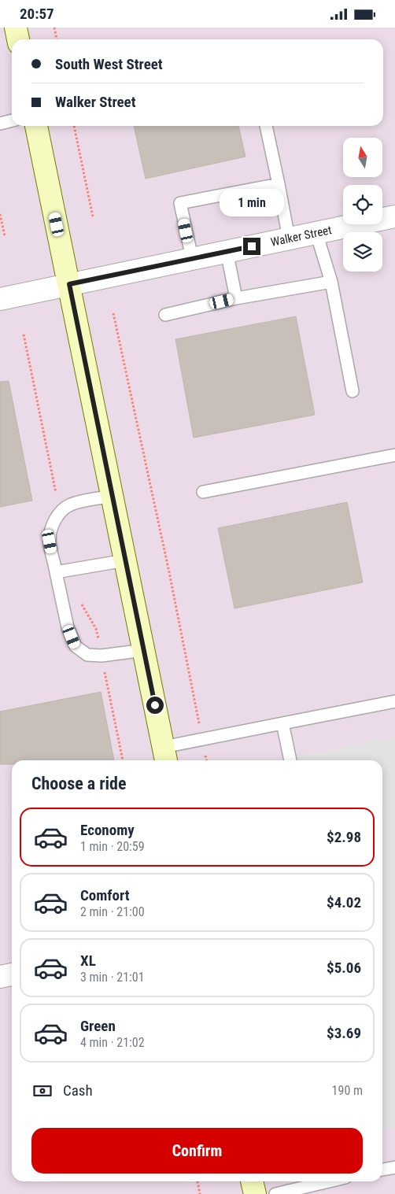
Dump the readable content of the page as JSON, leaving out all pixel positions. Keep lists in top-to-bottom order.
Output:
{
  "streets": {
    "street": ["Walker Street"]
  },
  "north": "top",
  "page": {
    "status": "20:57",
    "banner": ["South West Street", "Walker Street"],
    "bubble": "1 min",
    "heading": "Choose a ride",
    "list": [
      {
        "name": "Economy",
        "note": "1 min · 20:59",
        "value": "$2.98"
      },
      {
        "name": "Comfort",
        "note": "2 min · 21:00",
        "value": "$4.02"
      },
      {
        "name": "XL",
        "note": "3 min · 21:01",
        "value": "$5.06"
      },
      {
        "name": "Green",
        "note": "4 min · 21:02",
        "value": "$3.69"
      }
    ],
    "pay": ["Cash", "190 m"],
    "buttons": "Confirm"
  }
}
